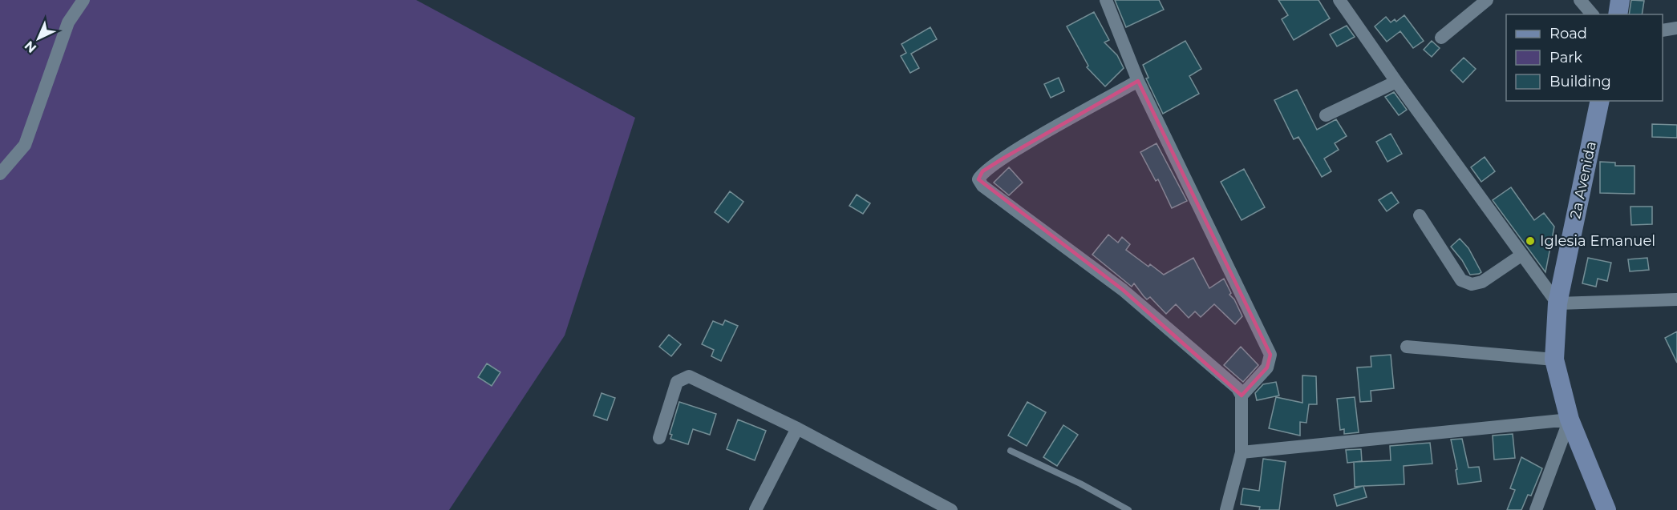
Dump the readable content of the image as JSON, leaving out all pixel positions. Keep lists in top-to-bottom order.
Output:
{
  "streets": {
    "street": ["2a Avenida"]
  },
  "places": ["Iglesia Emanuel"],
  "legend": ["Road", "Park", "Building"],
  "north": "bottom left"
}
